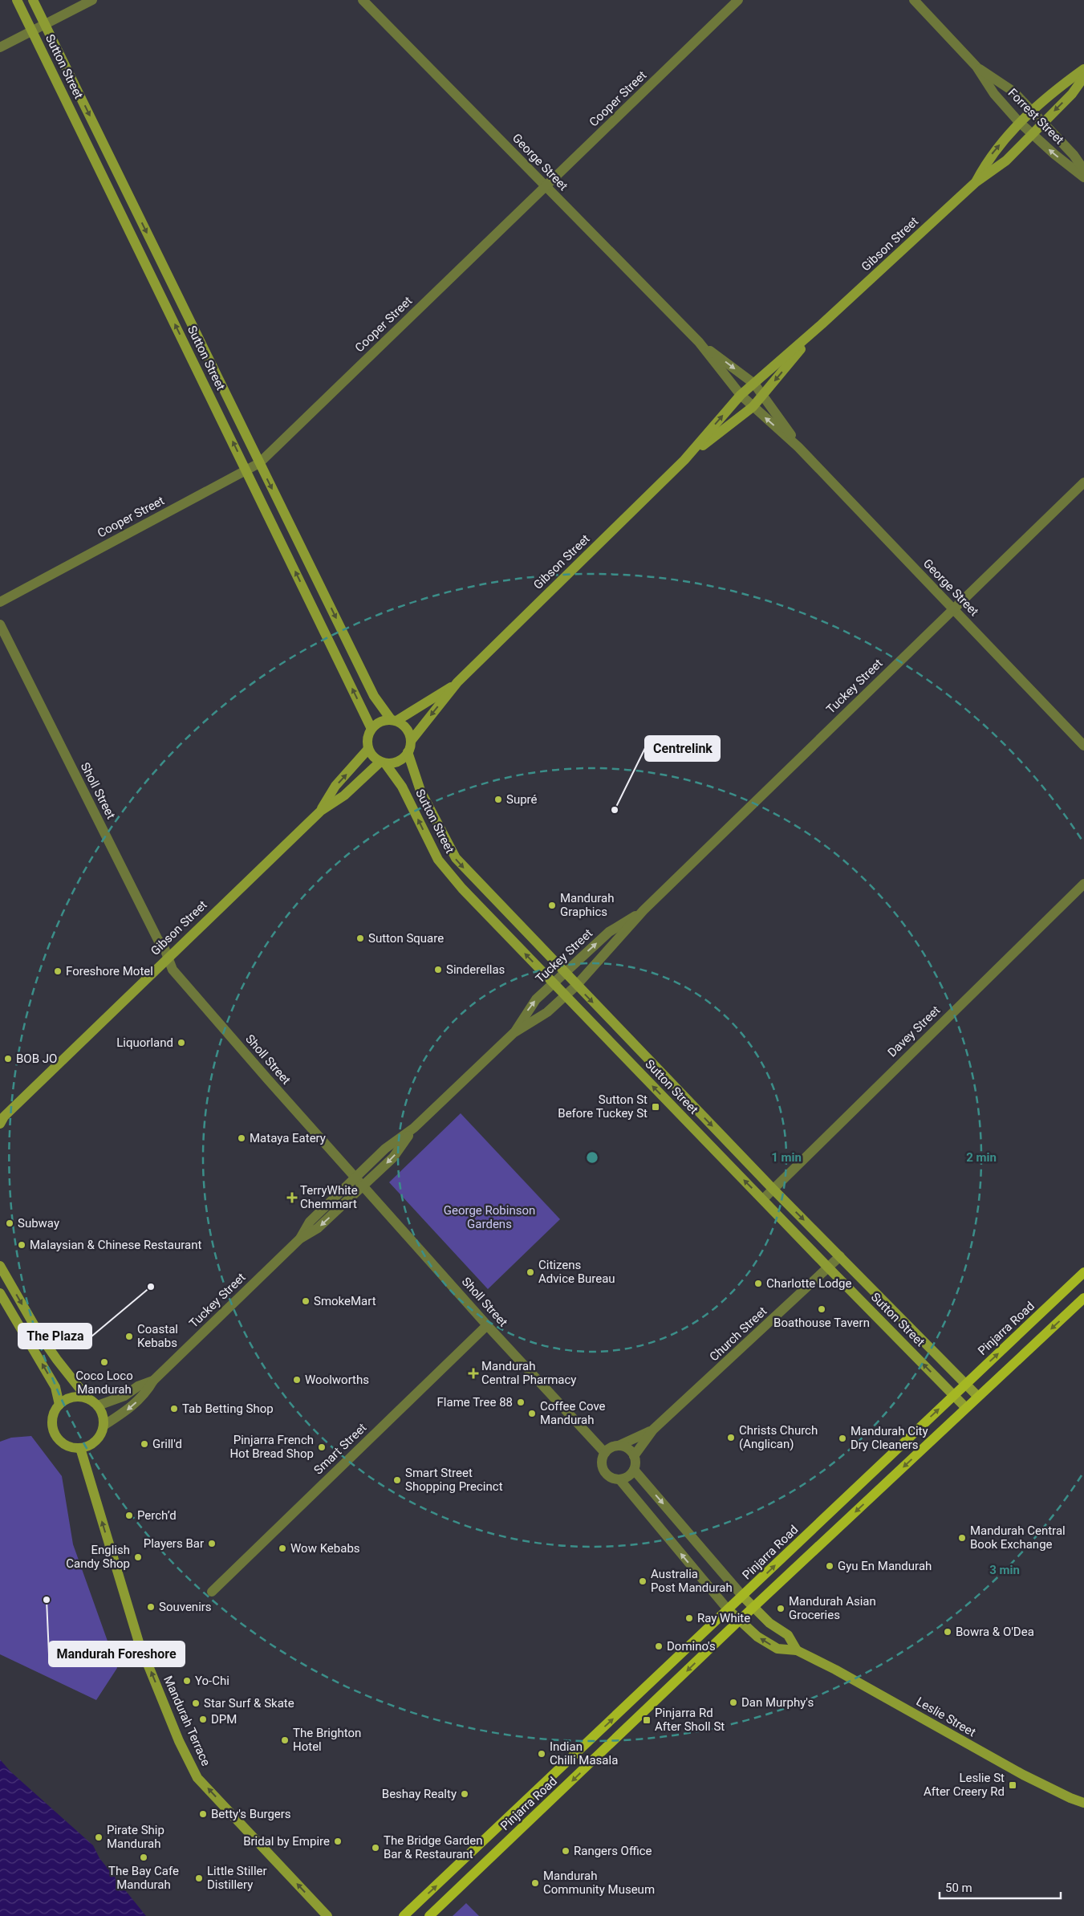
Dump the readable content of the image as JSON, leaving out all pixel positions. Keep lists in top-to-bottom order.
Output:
{
  "streets": {
    "main road": [
      "Sutton Street",
      "Gibson Street",
      "Pinjarra Road",
      "Leslie Street",
      "Mandurah Terrace"
    ],
    "street": [
      "Cooper Street",
      "Forrest Street",
      "George Street",
      "Tuckey Street",
      "Sholl Street",
      "Davey Street",
      "Church Street",
      "Smart Street"
    ]
  },
  "crossings": [
    ["Sutton Street", "Cooper Street"],
    ["Sutton Street", "Gibson Street"],
    ["Sutton Street", "Tuckey Street"],
    ["Sutton Street", "Davey Street"],
    ["Sutton Street", "Pinjarra Road"],
    ["Sutton Street", "Church Street"],
    ["Cooper Street", "George Street"],
    ["Forrest Street", "Gibson Street"],
    ["George Street", "Gibson Street"],
    ["George Street", "Tuckey Street"],
    ["Gibson Street", "Sholl Street"],
    ["Tuckey Street", "Sholl Street"],
    ["Tuckey Street", "Mandurah Terrace"],
    ["Sholl Street", "Church Street"],
    ["Sholl Street", "Smart Street"],
    ["Pinjarra Road", "Leslie Street"]
  ],
  "one_way": ["Mandurah Terrace"],
  "parks": ["George Robinson Gardens"],
  "places": {
    "other": [
      "Supré",
      "Centrelink",
      "Mandurah Graphics",
      "Sutton Square",
      "Sinderellas",
      "Foreshore Motel",
      "Liquorland",
      "BOB JO",
      "Mataya Eatery",
      "Subway",
      "Malaysian & Chinese Restaurant",
      "Citizens Advice Bureau",
      "Charlotte Lodge",
      "The Plaza",
      "SmokeMart",
      "Boathouse Tavern",
      "Coastal Kebabs",
      "Coco Loco Mandurah",
      "Woolworths",
      "Flame Tree 88",
      "Tab Betting Shop",
      "Coffee Cove Mandurah",
      "Christs Church (Anglican)",
      "Mandurah City Dry Cleaners",
      "Grill'd",
      "Pinjarra French Hot Bread Shop",
      "Smart Street Shopping Precinct",
      "Perch’d",
      "Mandurah Central Book Exchange",
      "Players Bar",
      "Wow Kebabs",
      "English Candy Shop",
      "Gyu En Mandurah",
      "Australia Post Mandurah",
      "Mandurah Foreshore",
      "Souvenirs",
      "Mandurah Asian Groceries",
      "Ray White",
      "Bowra & O'Dea",
      "Domino's",
      "Yo-Chi",
      "Dan Murphy's",
      "Star Surf & Skate",
      "DPM",
      "The Brighton Hotel",
      "Indian Chilli Masala",
      "Beshay Realty",
      "Betty's Burgers",
      "Pirate Ship Mandurah",
      "Bridal by Empire",
      "The Bridge Garden Bar & Restaurant",
      "Rangers Office",
      "The Bay Cafe Mandurah",
      "Little Stiller Distillery",
      "Mandurah Community Museum"
    ],
    "transit": ["Sutton St Before Tuckey St", "Pinjarra Rd After Sholl St", "Leslie St After Creery Rd"],
    "health": ["TerryWhite Chemmart", "Mandurah Central Pharmacy"]
  },
  "scale_bar": "50 m",
  "rings": ["1 min", "2 min", "3 min"]
}
